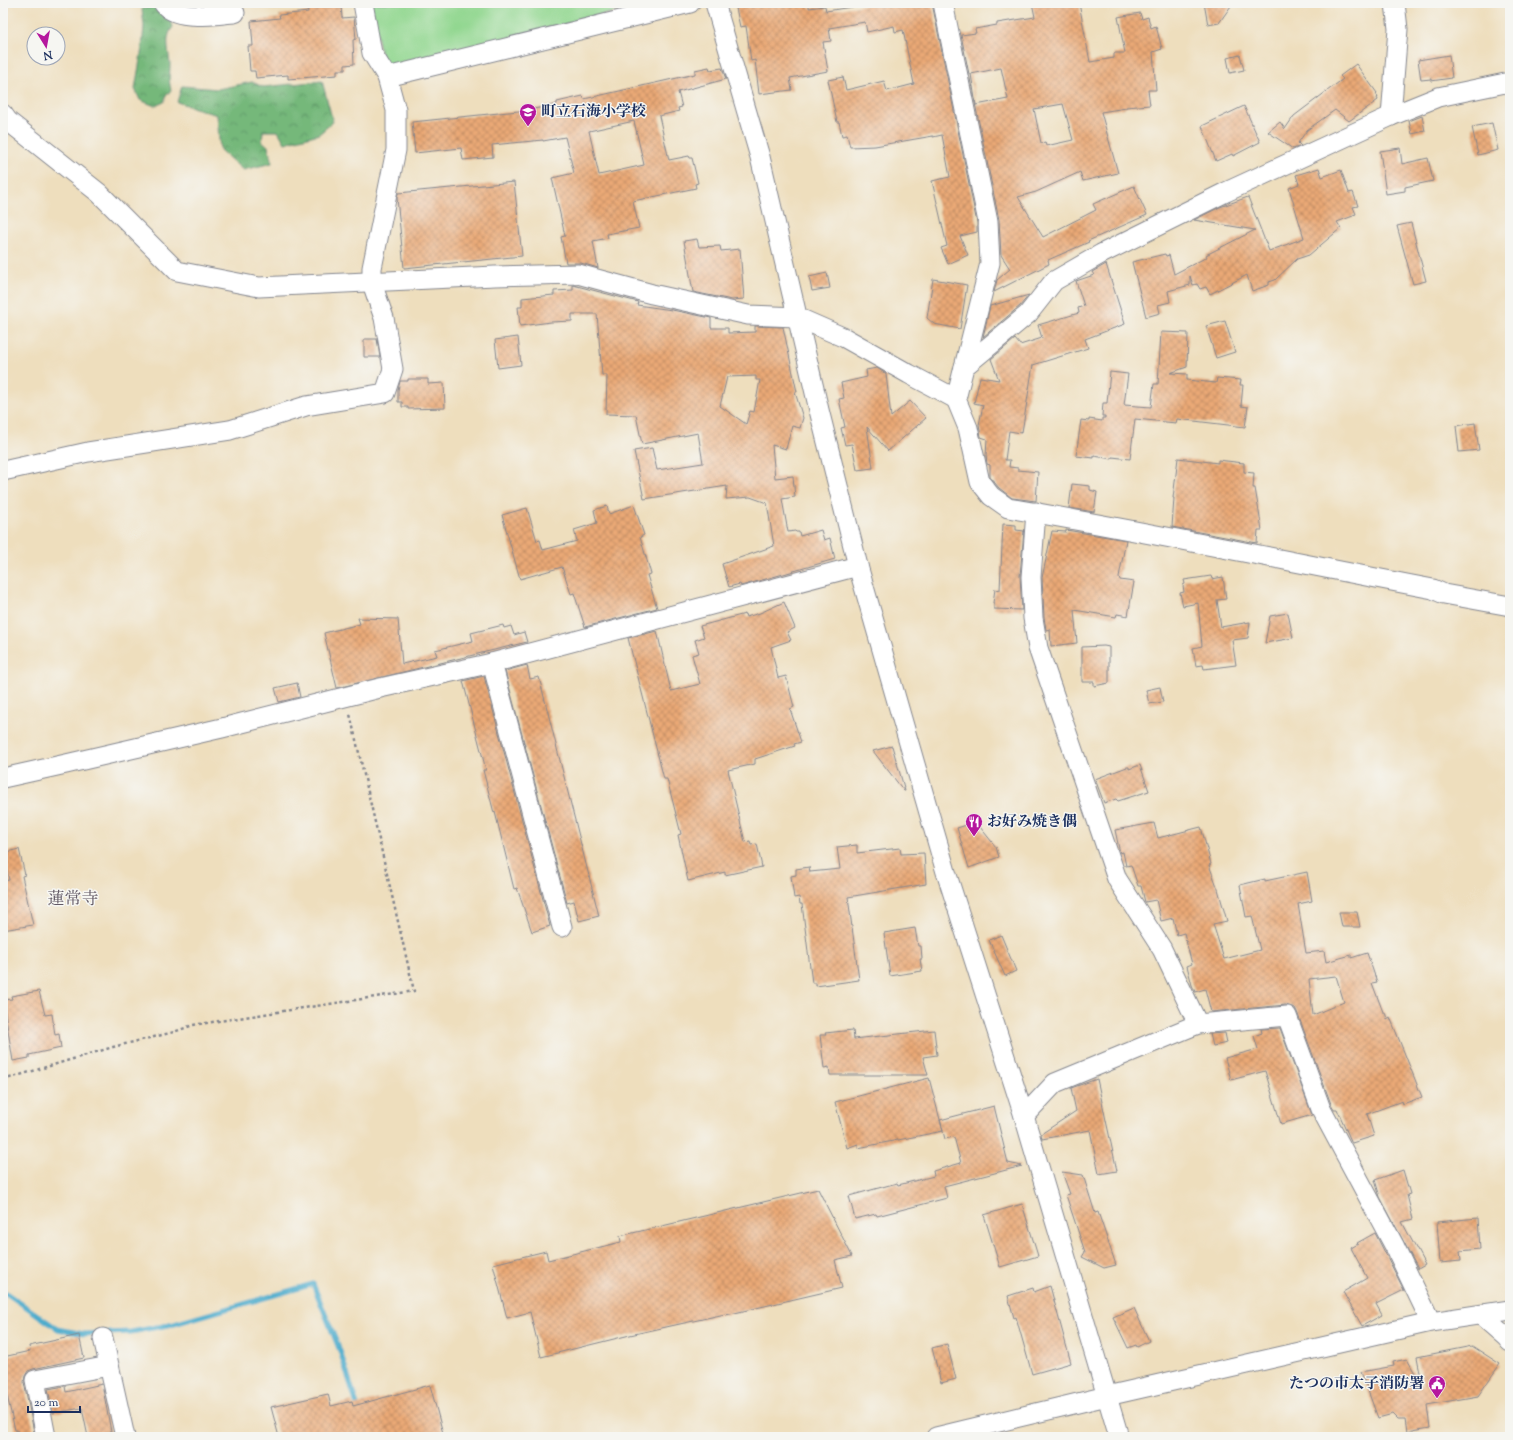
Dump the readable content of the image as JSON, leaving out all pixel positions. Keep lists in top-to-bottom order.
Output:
{
  "districts": ["蓮常寺"],
  "places": {
    "school or university": ["町立石海小学校"],
    "restaurant": ["お好み焼き偶"],
    "public building": ["たつの市太子消防署"]
  },
  "scale_bar": "20 m",
  "north": "bottom"
}
